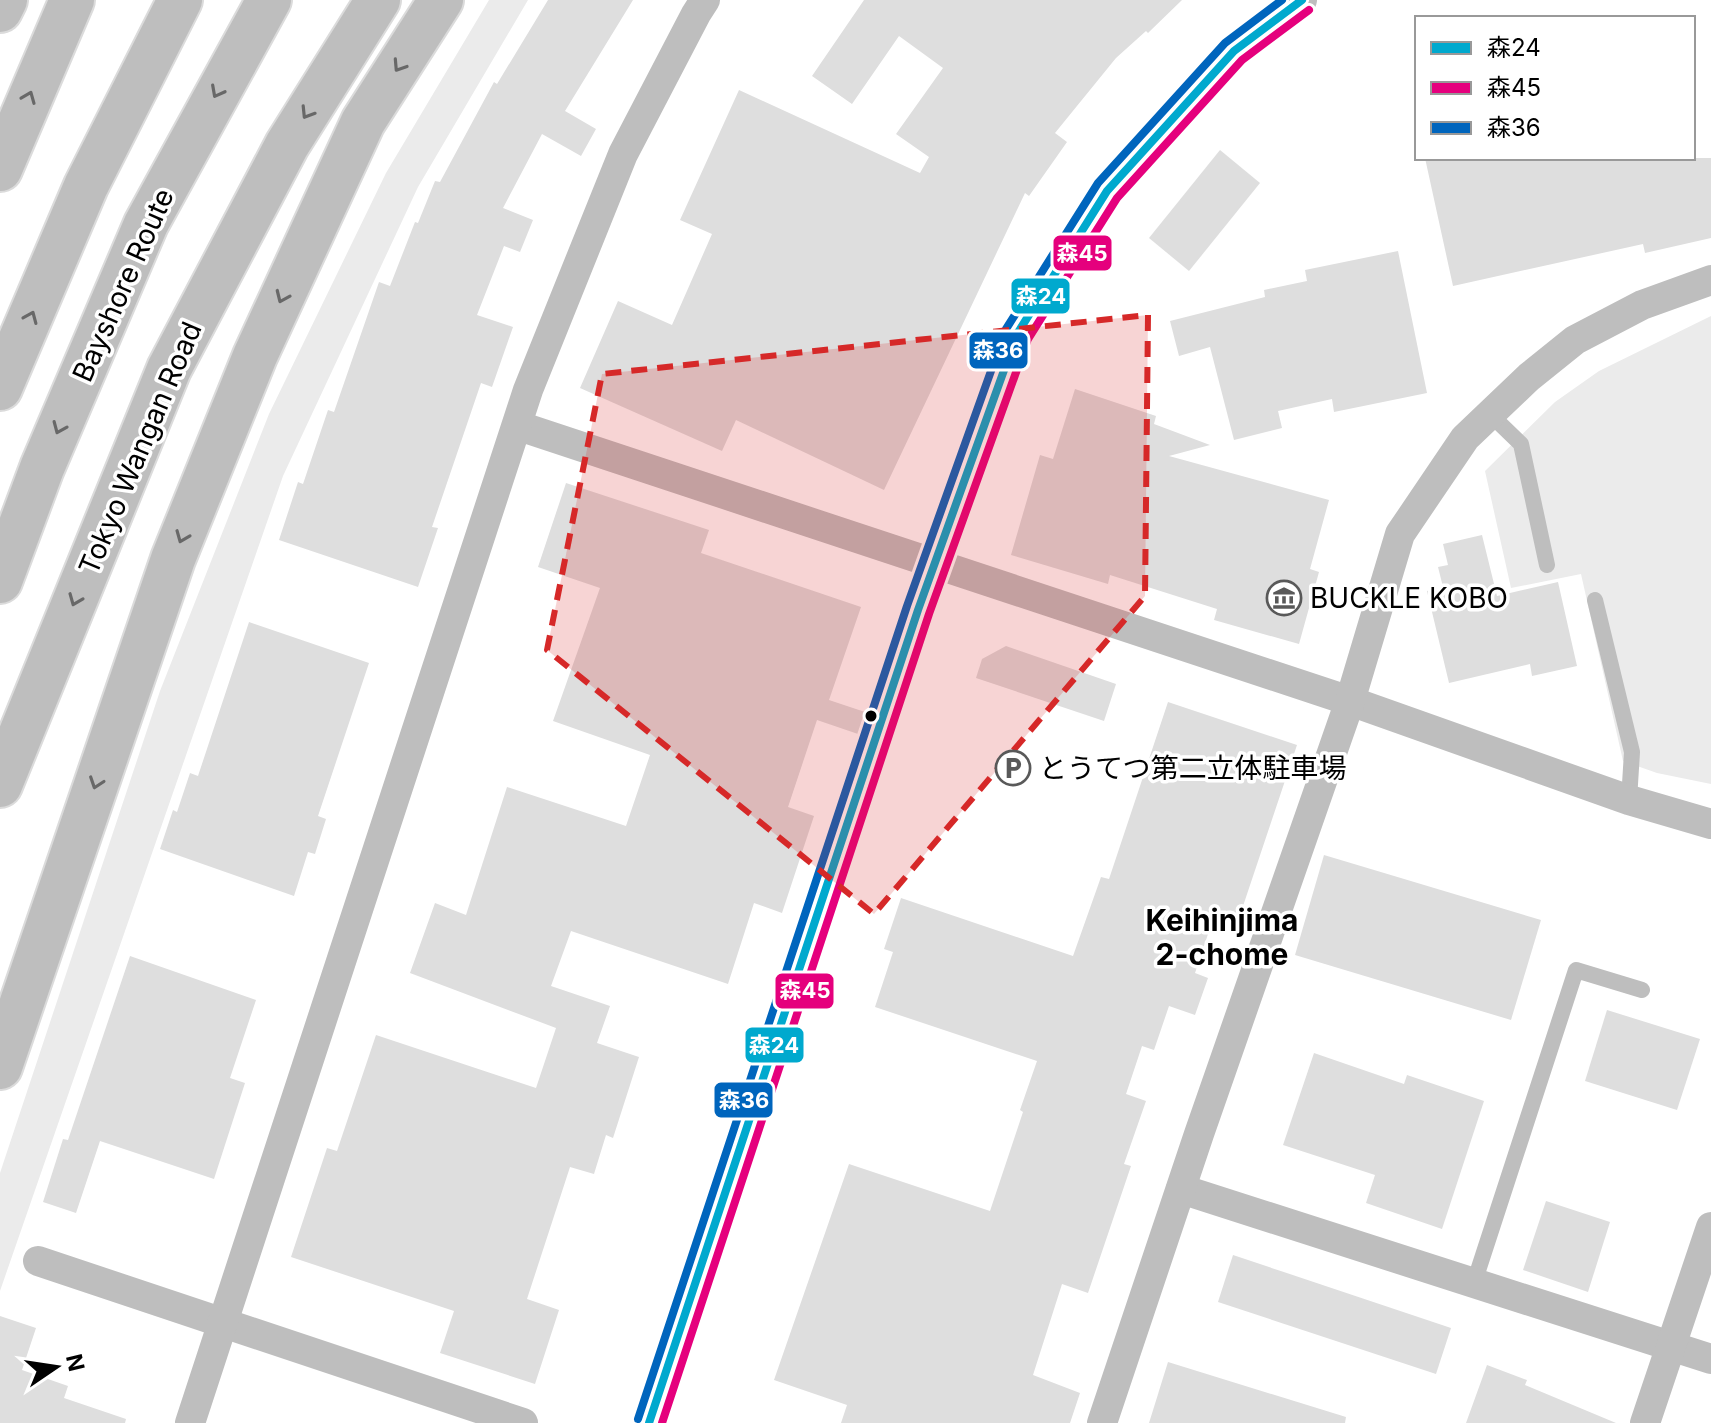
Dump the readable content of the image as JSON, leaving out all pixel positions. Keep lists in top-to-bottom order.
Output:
{
  "streets": {
    "highway": ["Bayshore Route", "Tokyo Wangan Road"]
  },
  "districts": ["Keihinjima 2-chome"],
  "places": {
    "museum": ["BUCKLE KOBO"],
    "parking": ["とうてつ第二立体駐車場"]
  },
  "lines": ["transit line 森24", "transit line 森36", "transit line 森45"],
  "legend": ["森24", "森45", "森36"],
  "north": "right"
}
